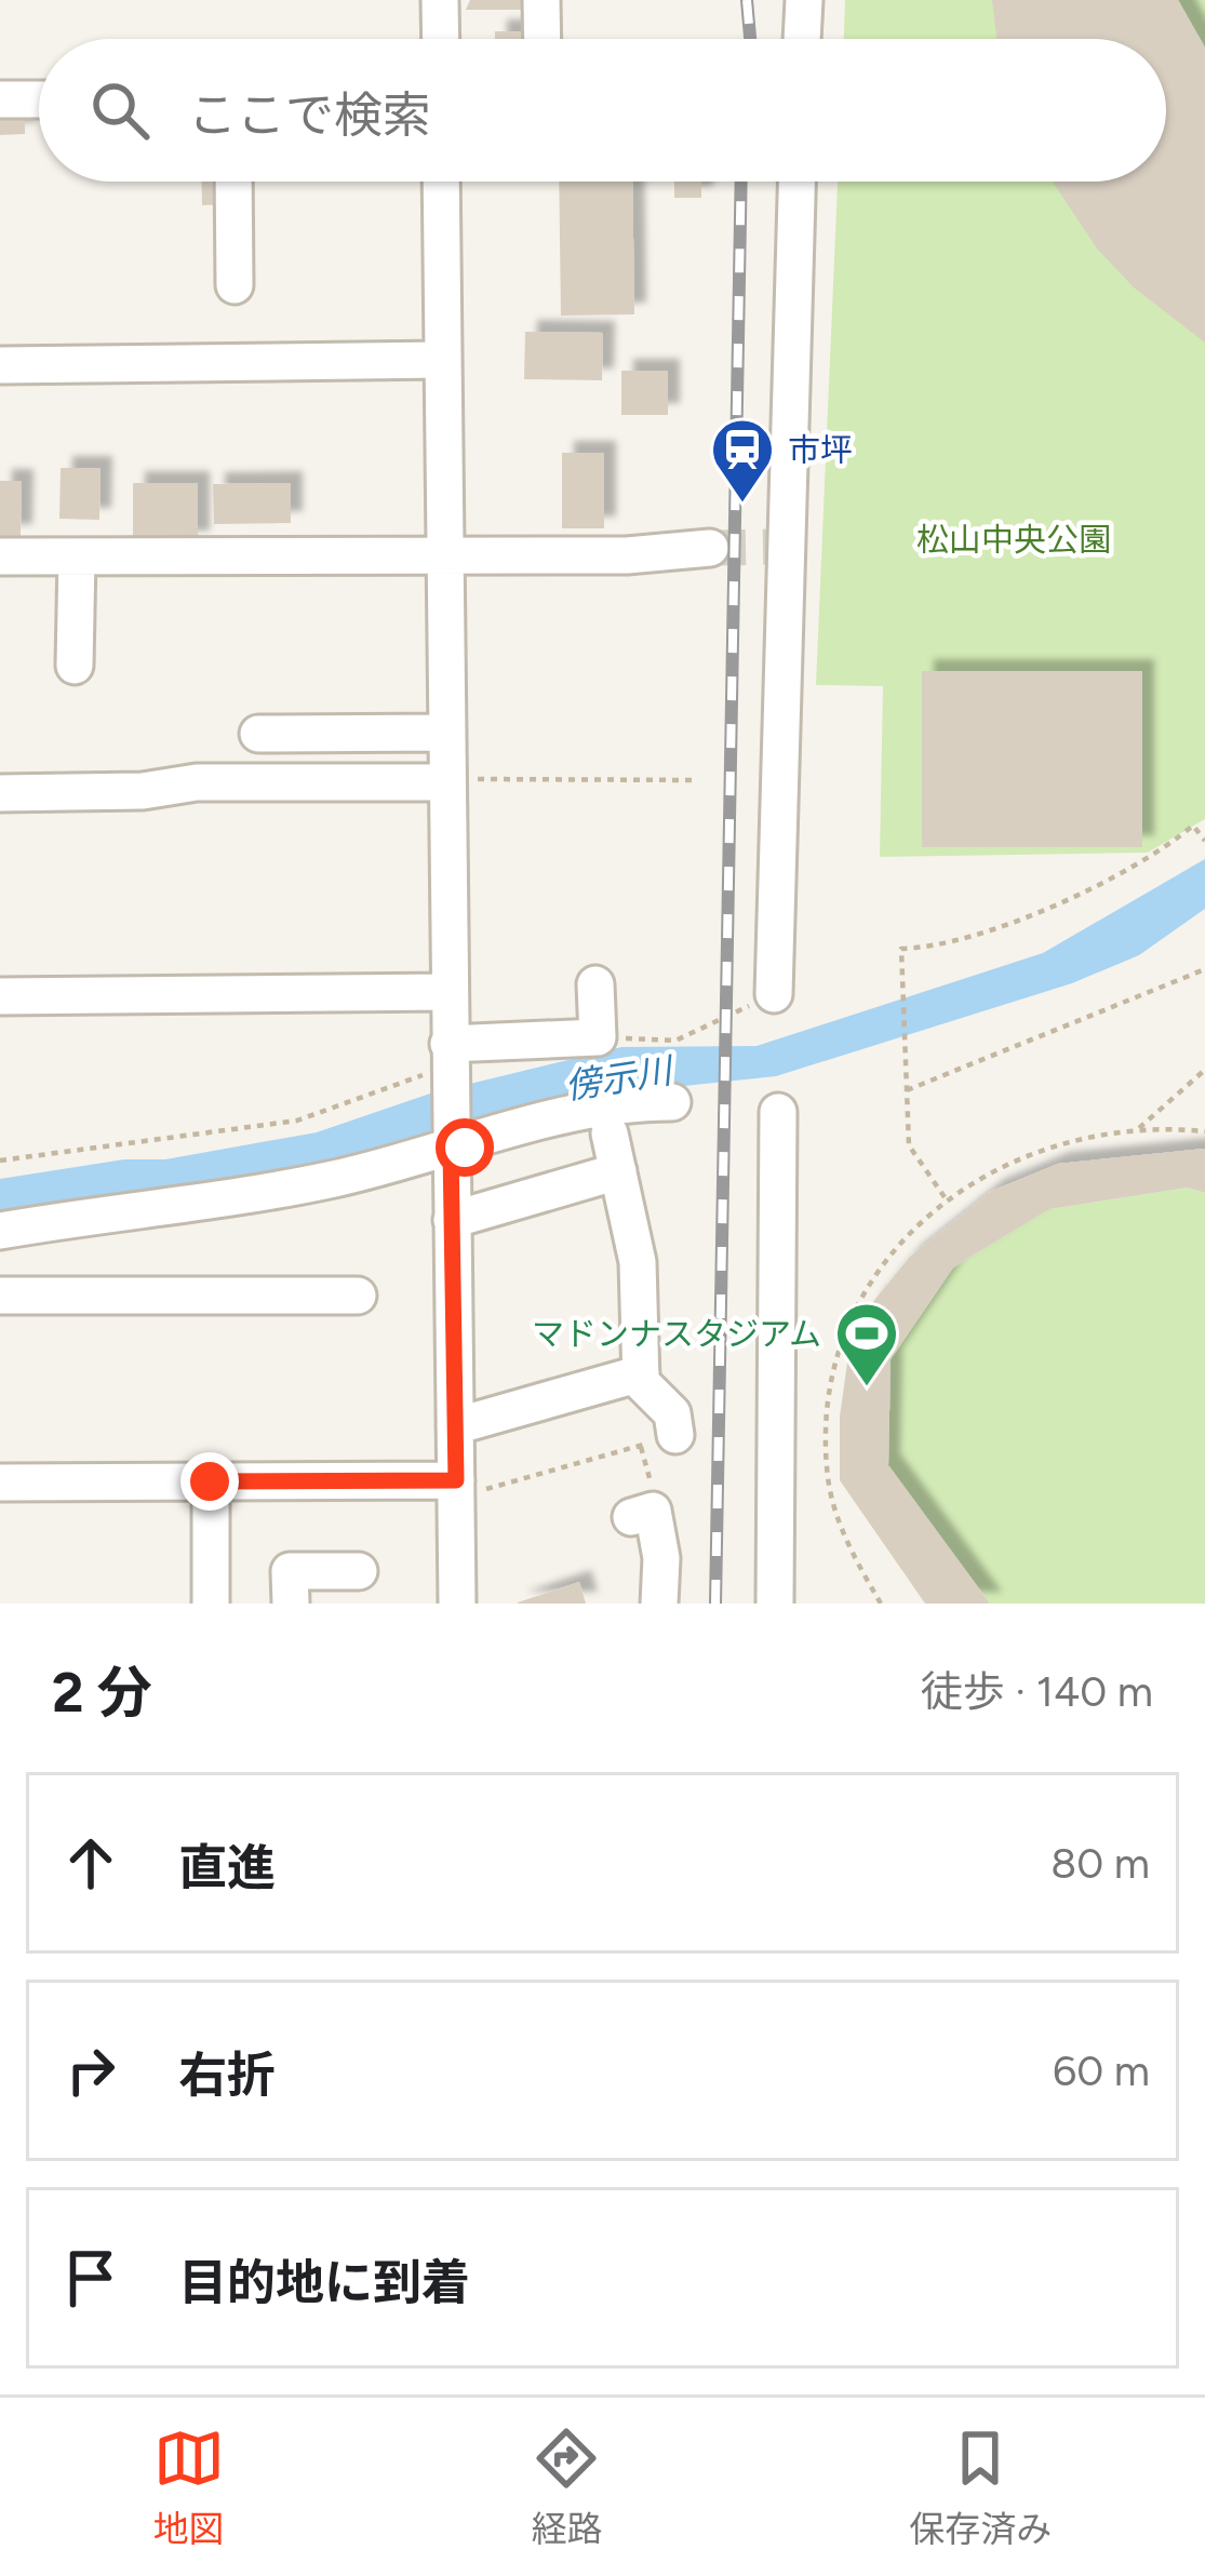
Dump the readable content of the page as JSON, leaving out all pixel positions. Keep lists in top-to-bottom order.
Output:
{
  "water": ["傍示川"],
  "parks": ["松山中央公園"],
  "places": {
    "station": ["市坪"],
    "sports": ["マドンナスタジアム"]
  },
  "page": {
    "search": "ここで検索",
    "heading": ["2 分", "徒歩 · 140 m"],
    "list": [
      ["直進", "80 m"],
      ["右折", "60 m"],
      "目的地に到着"
    ],
    "nav": ["地図", "経路", "保存済み"]
  }
}
